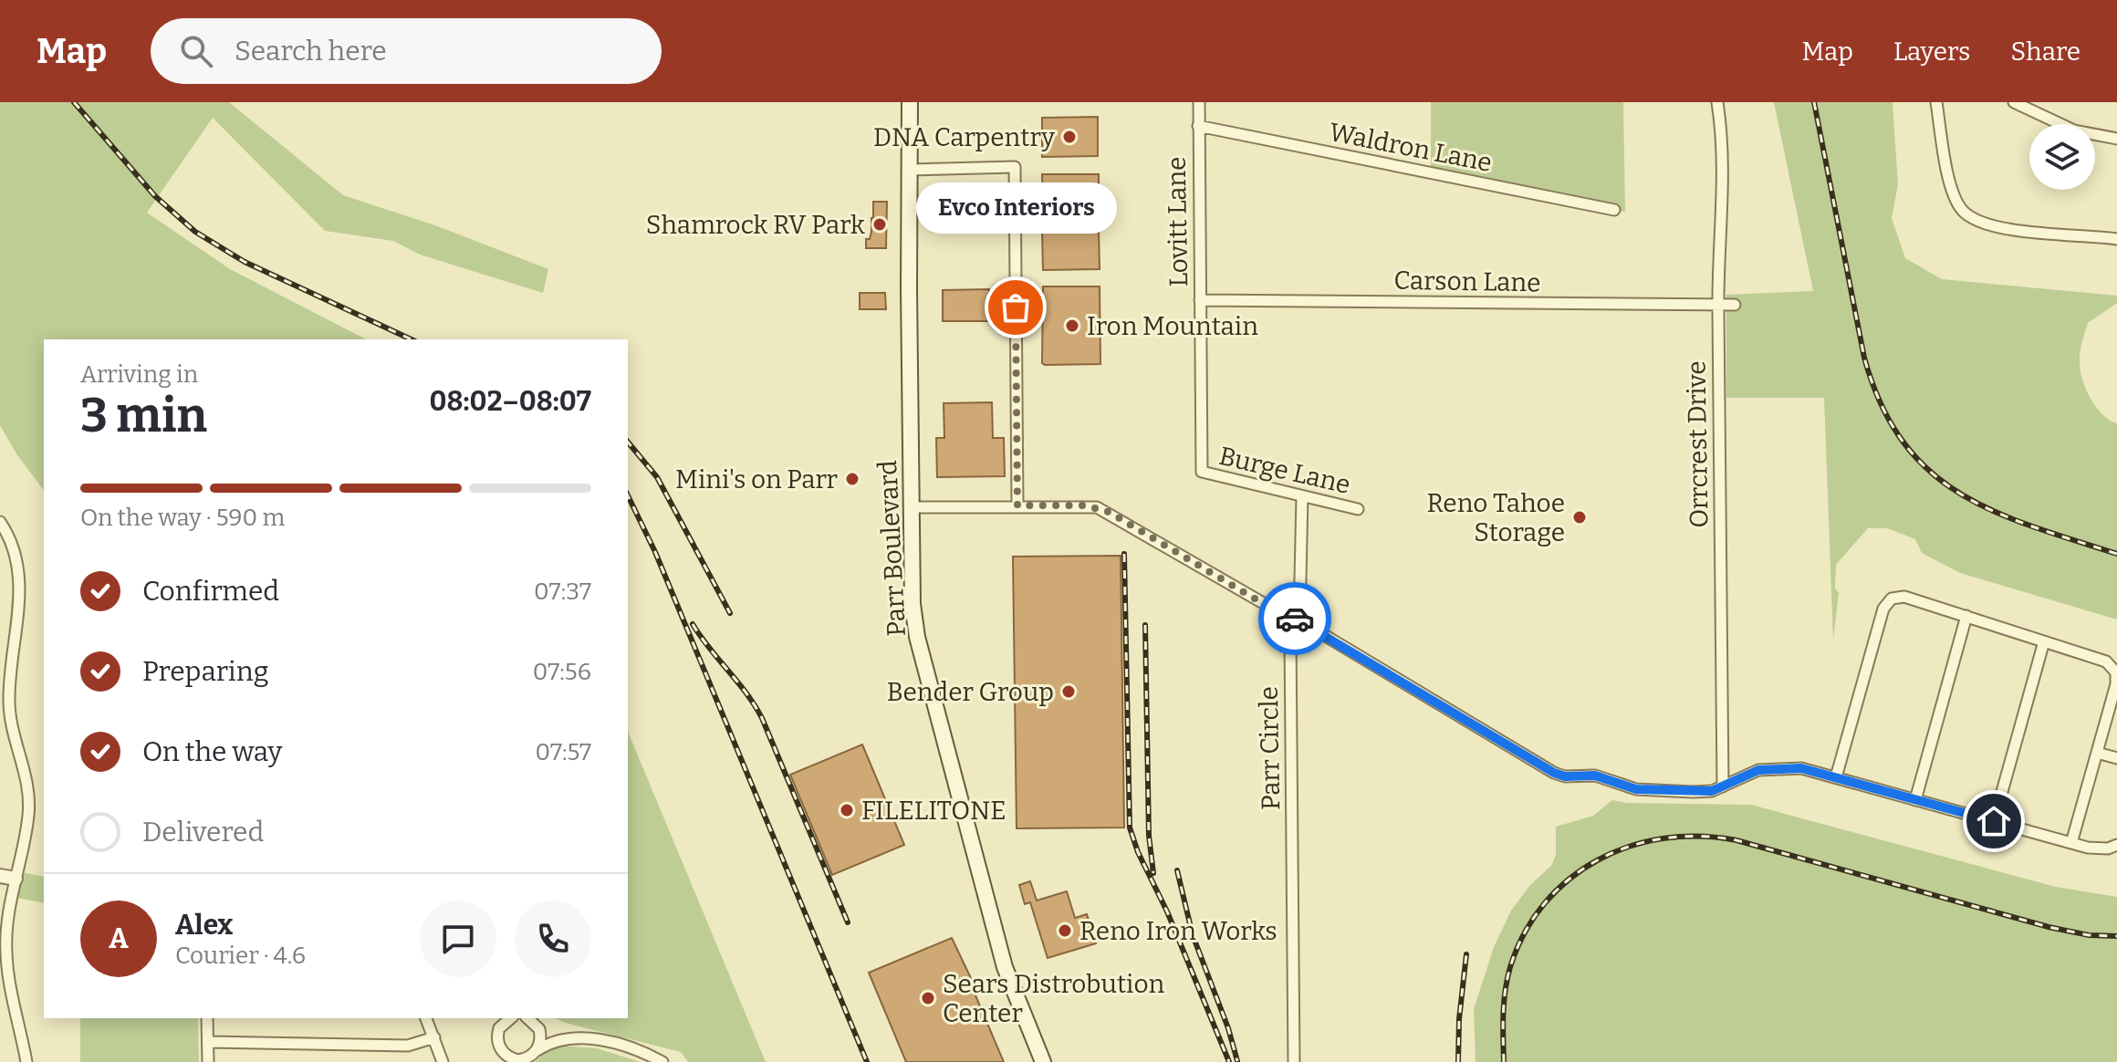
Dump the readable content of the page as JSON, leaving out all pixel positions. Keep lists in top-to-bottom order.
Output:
{
  "streets": {
    "main road": ["Parr Boulevard"],
    "street": [
      "Waldron Lane",
      "Lovitt Lane",
      "Carson Lane",
      "Orrcrest Drive",
      "Burge Lane",
      "Parr Circle"
    ]
  },
  "crossings": [
    ["Waldron Lane", "Lovitt Lane"],
    ["Lovitt Lane", "Carson Lane"],
    ["Lovitt Lane", "Burge Lane"],
    ["Carson Lane", "Orrcrest Drive"]
  ],
  "places": [
    "DNA Carpentry",
    "Shamrock RV Park",
    "Evco Interiors",
    "Iron Mountain",
    "Mini's on Parr",
    "Reno Tahoe Storage",
    "Bender Group",
    "FILELITONE",
    "Reno Iron Works",
    "Sears Distrobution Center"
  ],
  "page": {
    "header": "Map",
    "search": "Search here",
    "nav": ["Map", "Layers", "Share"],
    "bubble": "Evco Interiors",
    "heading": ["3 min", "Arriving in", "08:02–08:07"],
    "panel": ["Alex", "Courier · 4.6"],
    "bar": "On the way · 590 m",
    "list": [
      ["Confirmed", "07:37"],
      ["Preparing", "07:56"],
      ["On the way", "07:57"],
      "Delivered"
    ],
    "round": "A"
  }
}
